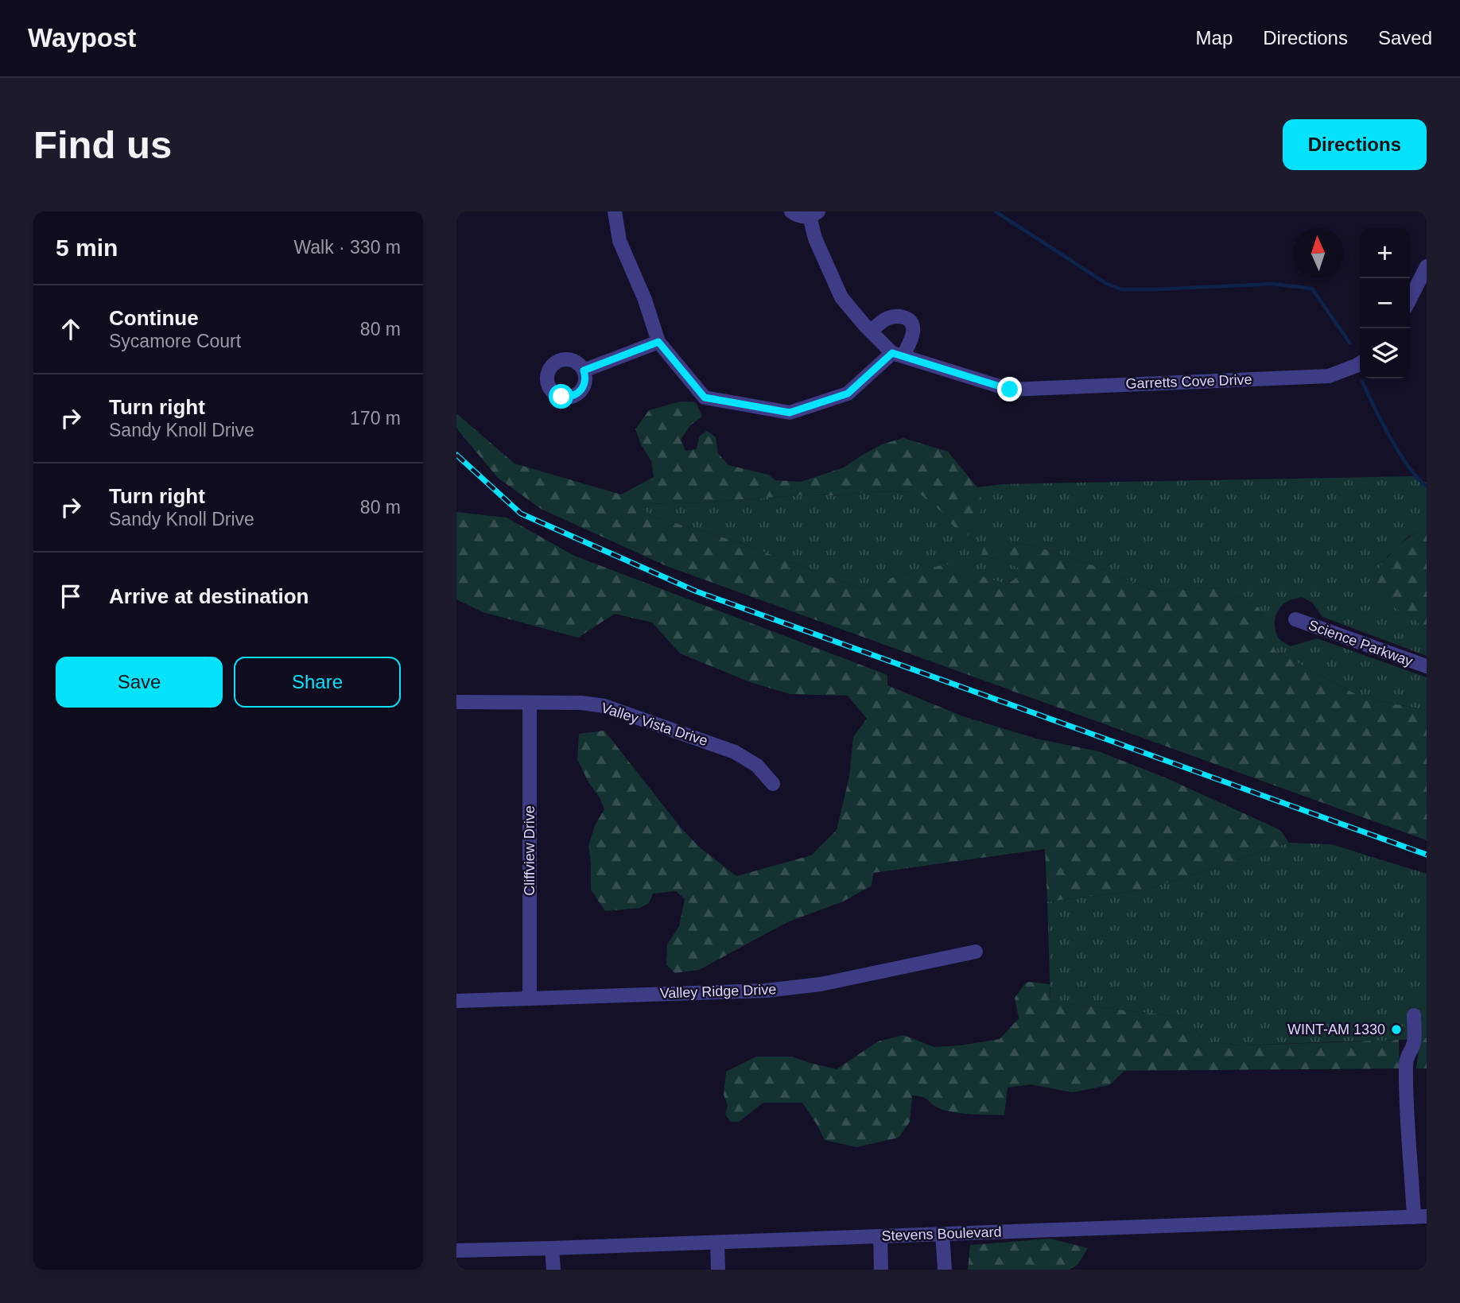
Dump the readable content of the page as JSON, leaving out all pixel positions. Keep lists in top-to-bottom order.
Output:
{
  "streets": {
    "street": [
      "Garretts Cove Drive",
      "Science Parkway",
      "Valley Vista Drive",
      "Cliffview Drive",
      "Valley Ridge Drive",
      "Stevens Boulevard"
    ]
  },
  "crossings": [
    ["Valley Vista Drive", "Cliffview Drive"],
    ["Cliffview Drive", "Valley Ridge Drive"]
  ],
  "places": ["WINT-AM 1330"],
  "north": "top",
  "page": {
    "header": "Waypost",
    "nav": ["Map", "Directions", "Saved"],
    "buttons": [
      "Directions",
      ["Save", "Share"]
    ],
    "title": "Find us",
    "heading": ["5 min", "Walk · 330 m"],
    "map_buttons": ["+", "−"],
    "list": [
      ["Continue", "Sycamore Court", "80 m"],
      ["Turn right", "Sandy Knoll Drive", "170 m"],
      ["Turn right", "Sandy Knoll Drive", "80 m"],
      "Arrive at destination"
    ]
  }
}
